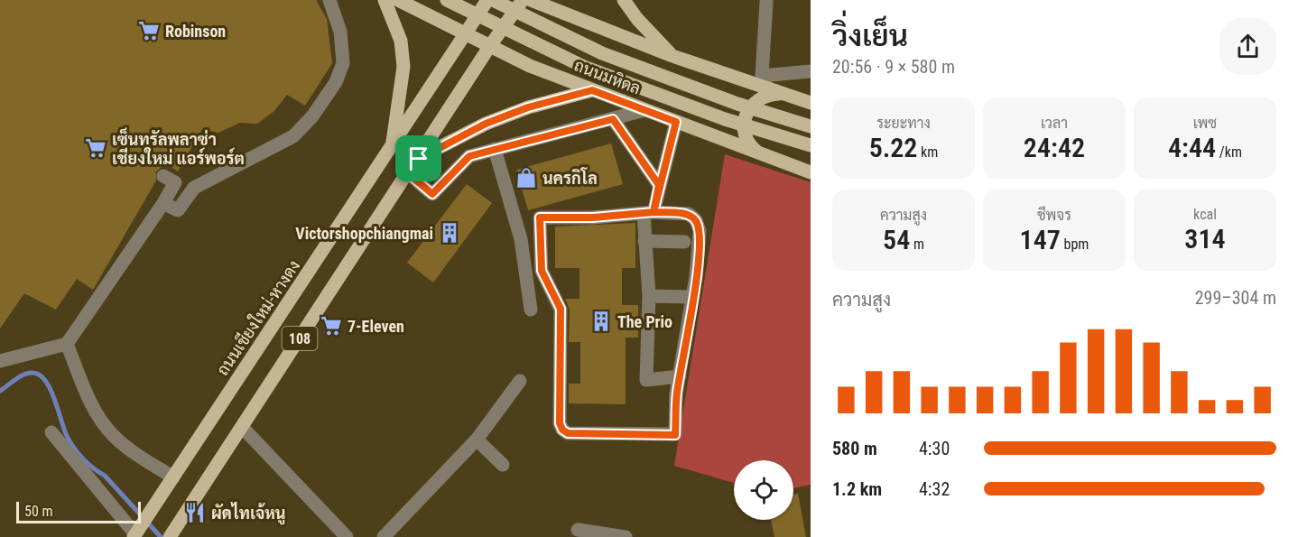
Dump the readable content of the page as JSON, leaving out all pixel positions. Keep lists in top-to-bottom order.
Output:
{
  "streets": {
    "main road": ["ถนนมหิดล", "ถนนเชียงใหม่-หางดง", "108"]
  },
  "crossings": [
    ["ถนนมหิดล", "ถนนเชียงใหม่-หางดง"],
    ["ถนนมหิดล", "108"],
    ["ถนนเชียงใหม่-หางดง", "108"]
  ],
  "places": {
    "supermarket": ["Robinson", "เซ็นทรัลพลาซ่า เชียงใหม่ แอร์พอร์ต", "7-Eleven"],
    "shop": ["นครกิโล"],
    "building": ["Victorshopchiangmai", "The Prio"],
    "restaurant": ["ผัดไทเจ้หนู"]
  },
  "scale_bar": "50 m",
  "page": {
    "heading": ["วิ่งเย็น", "20:56 · 9 × 580 m"],
    "stats": [
      ["ระยะทาง", "5.22 km"],
      ["เวลา", "24:42"],
      ["เพซ", "4:44 /km"],
      ["ความสูง", "54 m"],
      ["ชีพจร", "147 bpm"],
      ["kcal", "314"]
    ],
    "chart": ["ความสูง", "299–304 m"],
    "list": [
      {
        "name": "580 m",
        "note": "4:30"
      },
      {
        "name": "1.2 km",
        "note": "4:32"
      }
    ],
    "scale": "50 m"
  }
}
